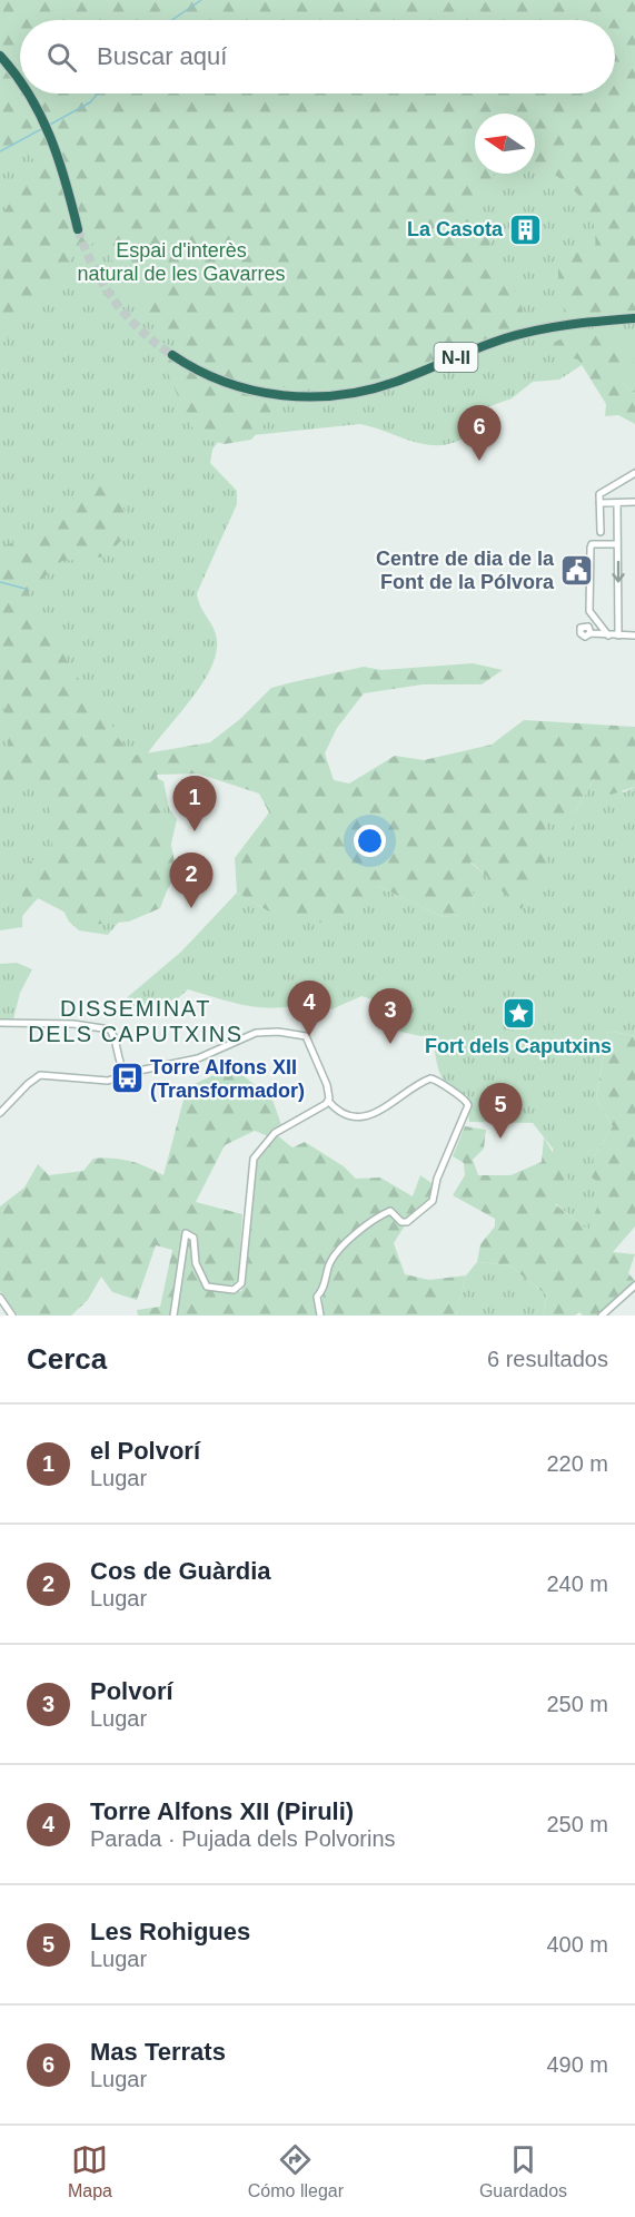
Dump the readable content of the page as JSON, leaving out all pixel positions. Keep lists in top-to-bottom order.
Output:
{
  "streets": {
    "highway": ["N-II"]
  },
  "districts": ["DISSEMINAT DELS CAPUTXINS"],
  "parks": ["Espai d'interès natural de les Gavarres"],
  "places": {
    "building": ["La Casota"],
    "public building": ["Centre de dia de la Font de la Pólvora"],
    "place": ["Fort dels Caputxins"],
    "bus stop": ["Torre Alfons XII (Transformador)"]
  },
  "north": "left",
  "page": {
    "search": "Buscar aquí",
    "pins": [
      "6",
      "1",
      "2",
      "4",
      "3",
      "5"
    ],
    "heading": ["Cerca", "6 resultados"],
    "list": [
      {
        "mark": "1",
        "name": "el Polvorí",
        "note": "Lugar",
        "value": "220 m"
      },
      {
        "mark": "2",
        "name": "Cos de Guàrdia",
        "note": "Lugar",
        "value": "240 m"
      },
      {
        "mark": "3",
        "name": "Polvorí",
        "note": "Lugar",
        "value": "250 m"
      },
      {
        "mark": "4",
        "name": "Torre Alfons XII (Piruli)",
        "note": "Parada · Pujada dels Polvorins",
        "value": "250 m"
      },
      {
        "mark": "5",
        "name": "Les Rohigues",
        "note": "Lugar",
        "value": "400 m"
      },
      {
        "mark": "6",
        "name": "Mas Terrats",
        "note": "Lugar",
        "value": "490 m"
      }
    ],
    "nav": ["Mapa", "Cómo llegar", "Guardados"]
  }
}
